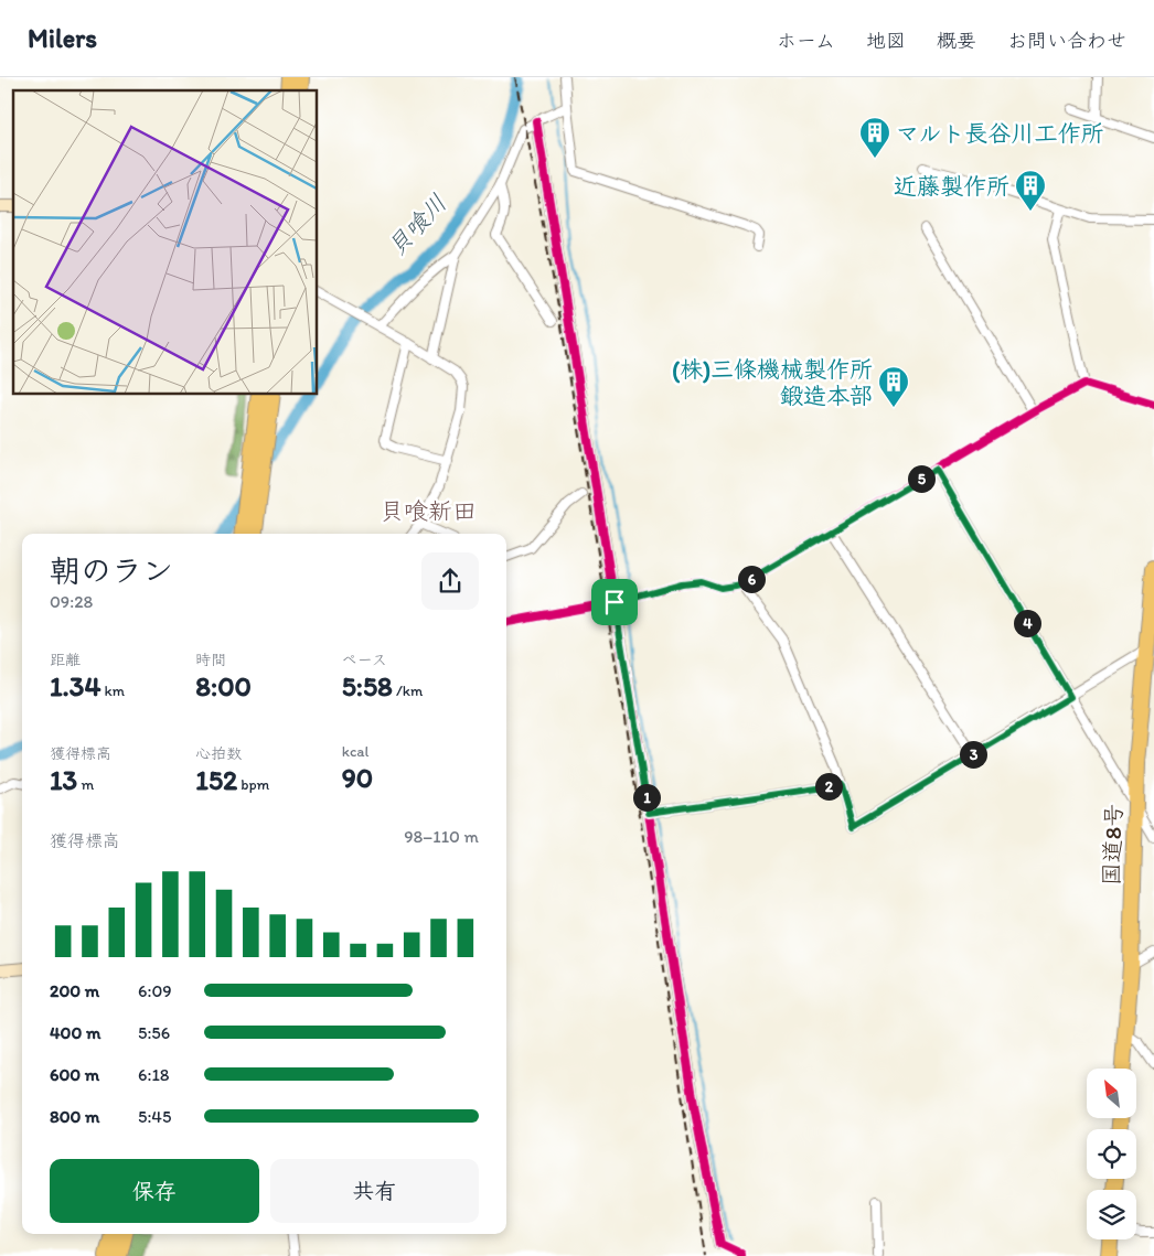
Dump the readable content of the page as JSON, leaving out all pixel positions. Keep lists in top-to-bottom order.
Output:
{
  "streets": {
    "highway": ["国道8号"]
  },
  "districts": ["貝喰新田"],
  "water": ["貝喰川"],
  "places": {
    "building": ["マルト長谷川工作所", "近藤製作所", "(株)三條機械製作所 鍛造本部"]
  },
  "north": "top left",
  "page": {
    "header": "Milers",
    "nav": [
      "ホーム",
      "地図",
      "概要",
      "お問い合わせ"
    ],
    "pins": [
      "5",
      "6",
      "4",
      "3",
      "2",
      "1"
    ],
    "heading": ["朝のラン", "09:28"],
    "stats": [
      ["距離", "1.34 km"],
      ["時間", "8:00"],
      ["ペース", "5:58 /km"],
      ["獲得標高", "13 m"],
      ["心拍数", "152 bpm"],
      ["kcal", "90"]
    ],
    "chart": ["獲得標高", "98–110 m"],
    "list": [
      {
        "name": "200 m",
        "note": "6:09"
      },
      {
        "name": "400 m",
        "note": "5:56"
      },
      {
        "name": "600 m",
        "note": "6:18"
      },
      {
        "name": "800 m",
        "note": "5:45"
      }
    ],
    "buttons": ["保存", "共有"]
  }
}
